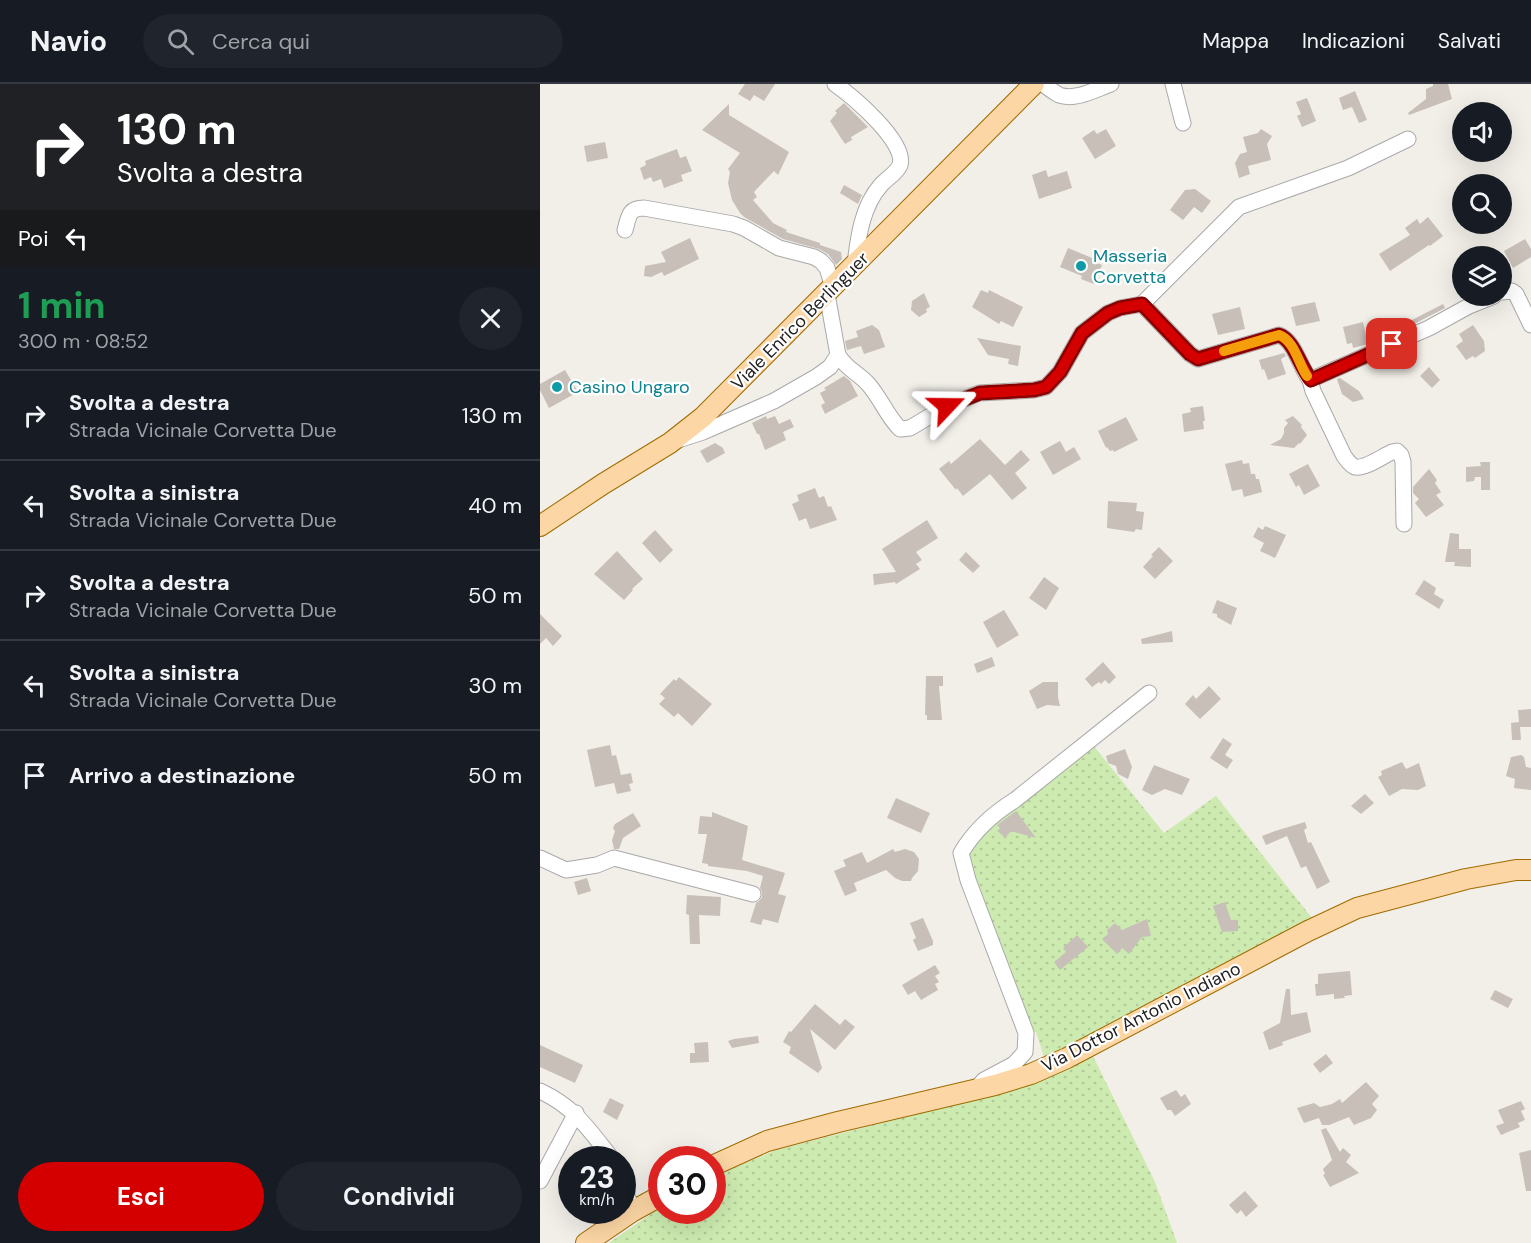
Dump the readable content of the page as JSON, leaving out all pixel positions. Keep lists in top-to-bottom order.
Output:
{
  "streets": {
    "main road": ["Viale Enrico Berlinguer", "Via Dottor Antonio Indiano"]
  },
  "places": ["Masseria Corvetta", "Casino Ungaro"],
  "page": {
    "header": "Navio",
    "search": "Cerca qui",
    "nav": ["Mappa", "Indicazioni", "Salvati"],
    "turn": ["130 m", "Svolta a destra"],
    "then": "Poi",
    "heading": ["1 min", "300 m · 08:52"],
    "list": [
      {
        "name": "Svolta a destra",
        "note": "Strada Vicinale Corvetta Due",
        "value": "130 m"
      },
      {
        "name": "Svolta a sinistra",
        "note": "Strada Vicinale Corvetta Due",
        "value": "40 m"
      },
      {
        "name": "Svolta a destra",
        "note": "Strada Vicinale Corvetta Due",
        "value": "50 m"
      },
      {
        "name": "Svolta a sinistra",
        "note": "Strada Vicinale Corvetta Due",
        "value": "30 m"
      },
      {
        "name": "Arrivo a destinazione",
        "value": "50 m"
      }
    ],
    "speed": "23 km/h",
    "limit": "30",
    "buttons": ["Esci", "Condividi"]
  }
}
